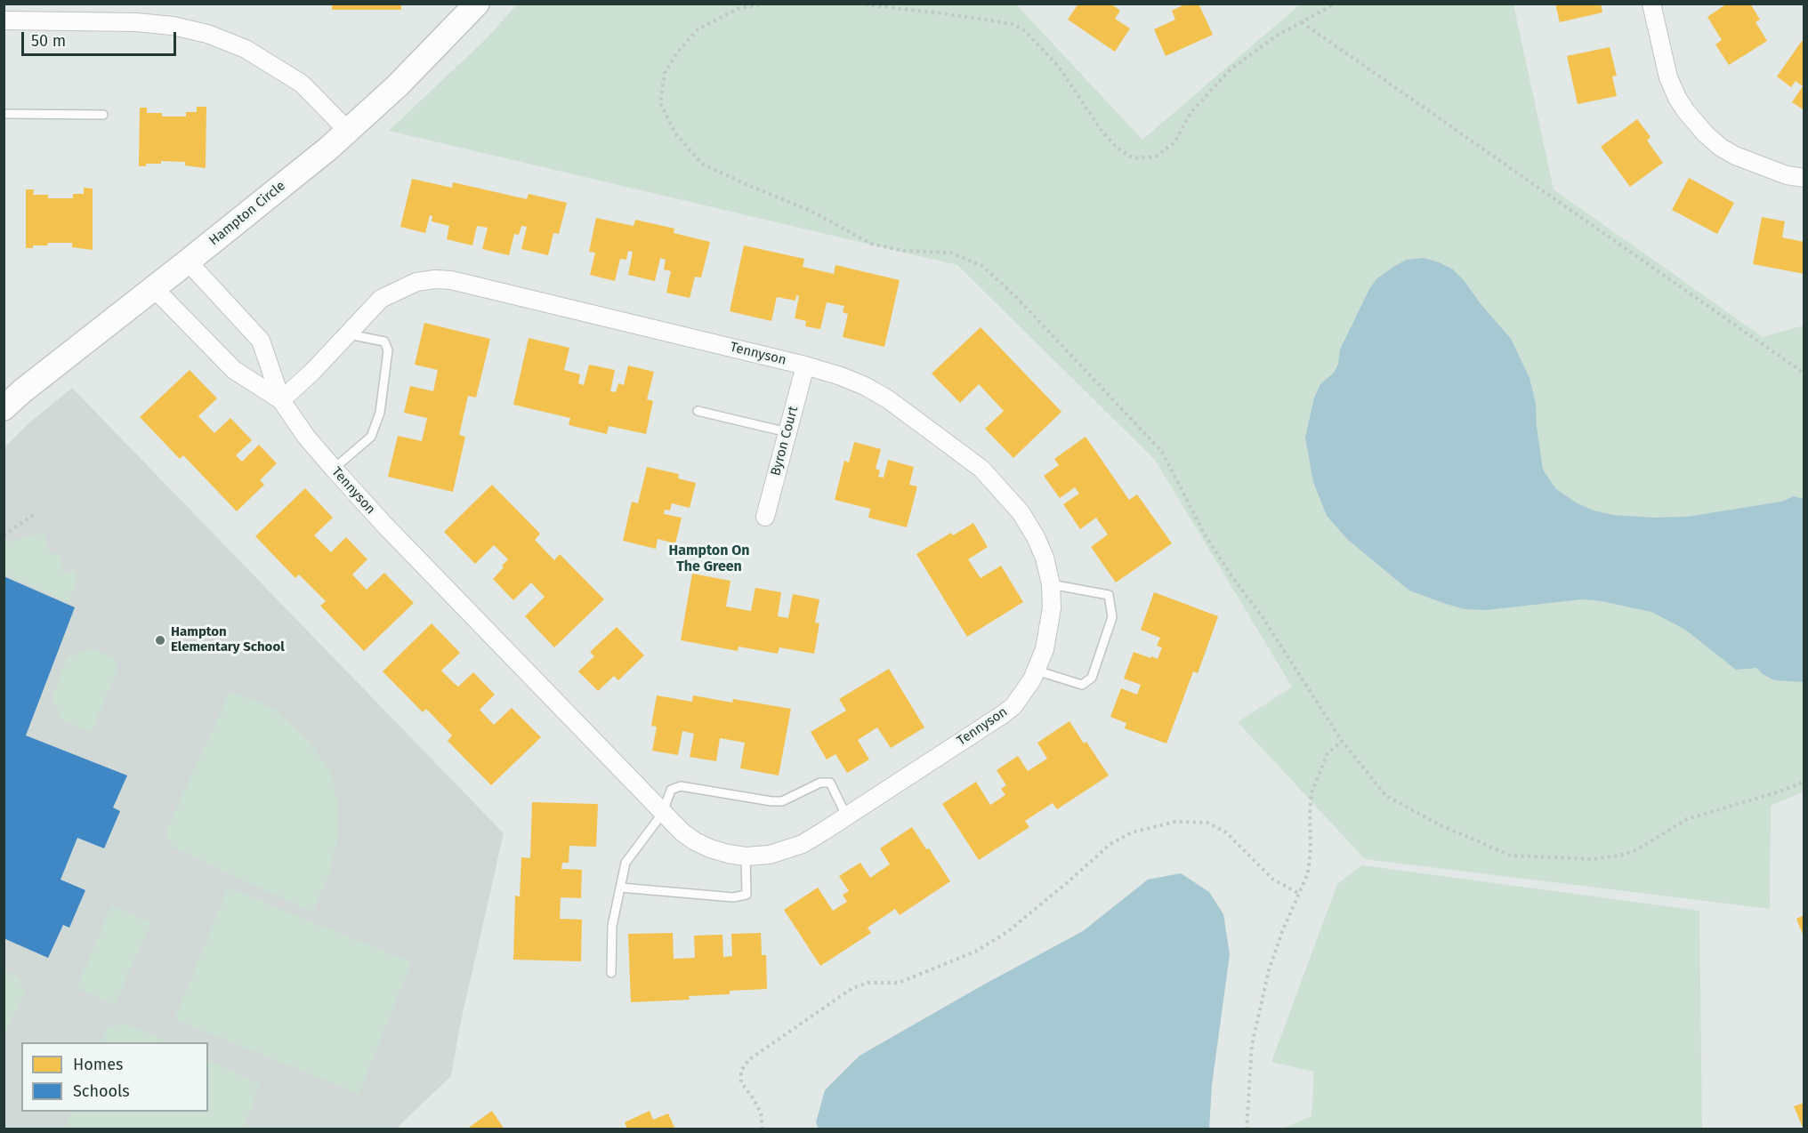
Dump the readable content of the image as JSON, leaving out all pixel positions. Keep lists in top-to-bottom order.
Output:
{
  "streets": {
    "street": ["Hampton Circle", "Tennyson", "Byron Court"]
  },
  "crossings": [
    ["Hampton Circle", "Tennyson"],
    ["Tennyson", "Byron Court"]
  ],
  "districts": ["Hampton On The Green"],
  "places": ["Hampton Elementary School"],
  "legend": ["Homes", "Schools"],
  "scale_bar": "50 m"
}
